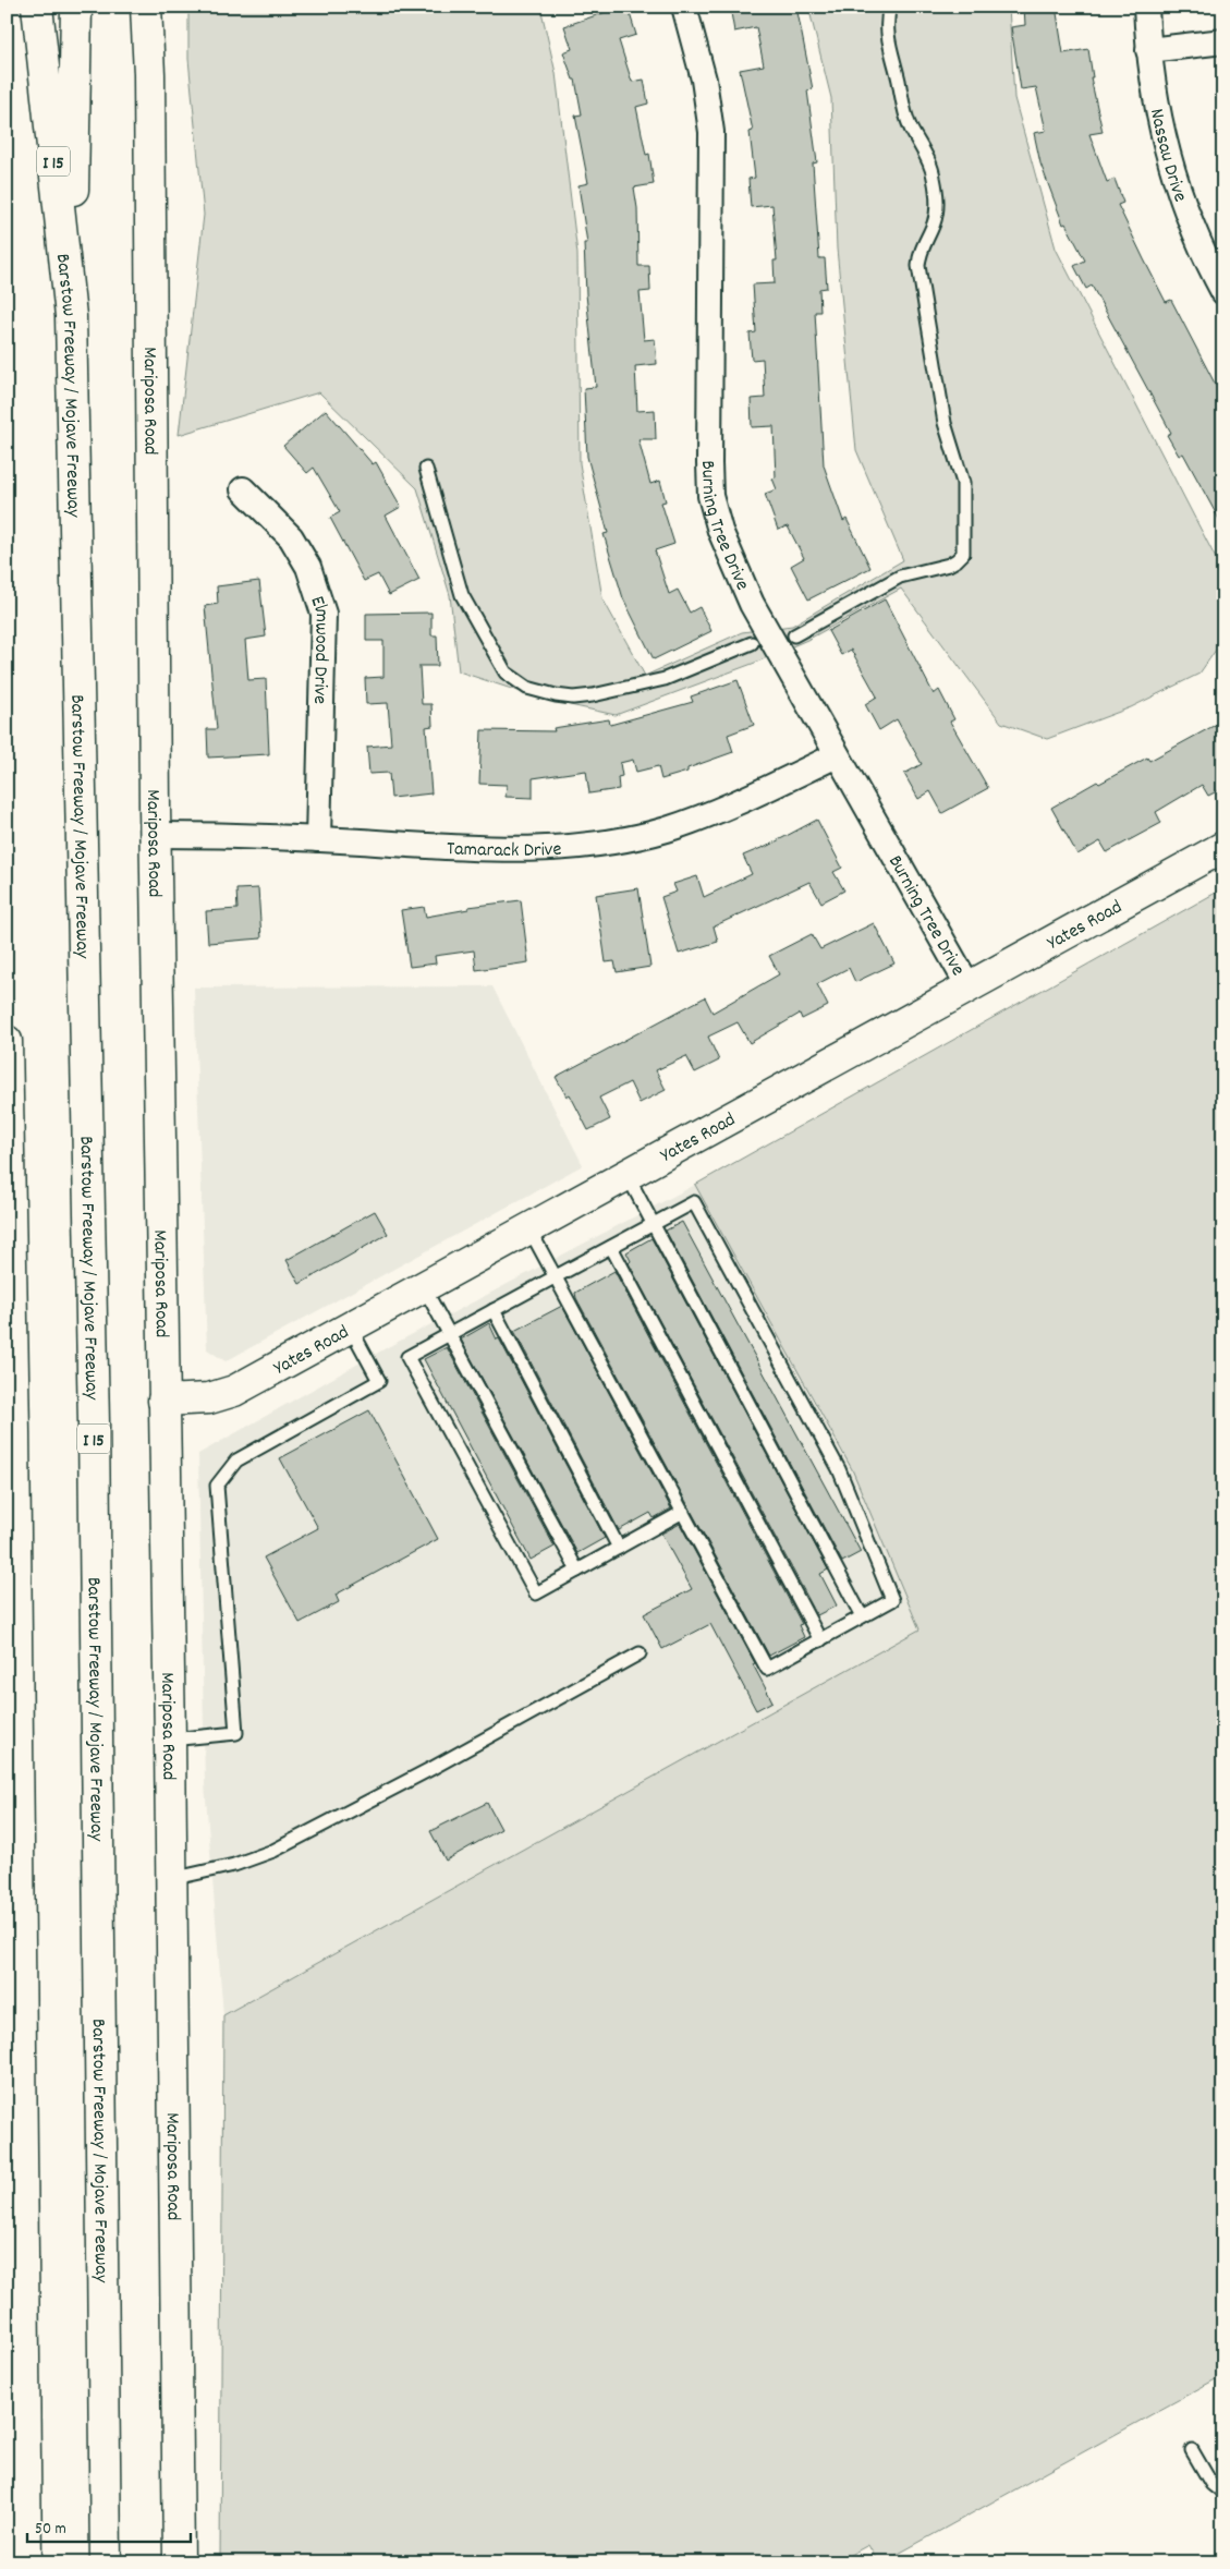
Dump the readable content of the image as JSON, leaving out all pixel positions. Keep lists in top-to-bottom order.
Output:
{
  "streets": {
    "main road": [
      "I 15",
      "Barstow Freeway / Mojave Freeway",
      "Mariposa Road",
      "Yates Road"
    ],
    "street": [
      "Nassau Drive",
      "Burning Tree Drive",
      "Elmwood Drive",
      "Tamarack Drive"
    ]
  },
  "crossings": [
    ["Mariposa Road", "Tamarack Drive"],
    ["Mariposa Road", "Yates Road"],
    ["Burning Tree Drive", "Tamarack Drive"],
    ["Burning Tree Drive", "Yates Road"],
    ["Elmwood Drive", "Tamarack Drive"]
  ],
  "scale_bar": "50 m"
}
